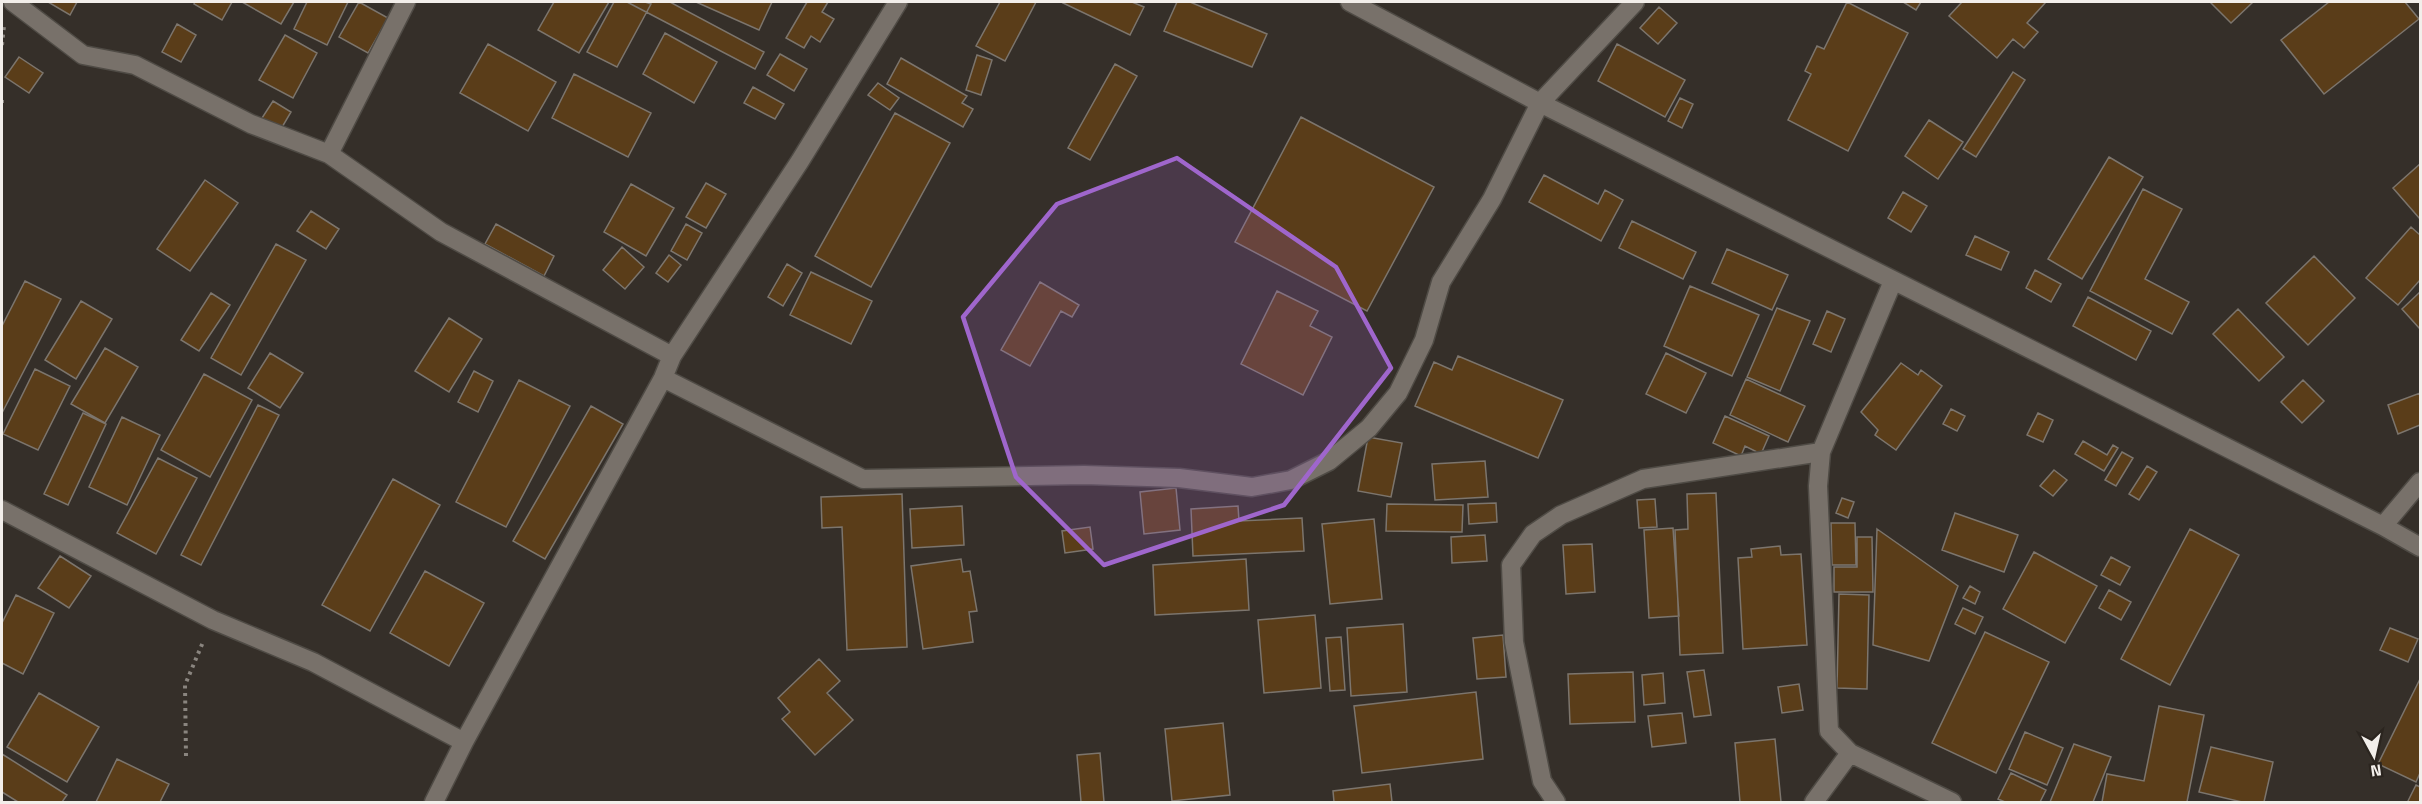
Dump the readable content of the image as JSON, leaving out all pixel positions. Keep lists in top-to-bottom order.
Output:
{
  "north": "bottom"
}
